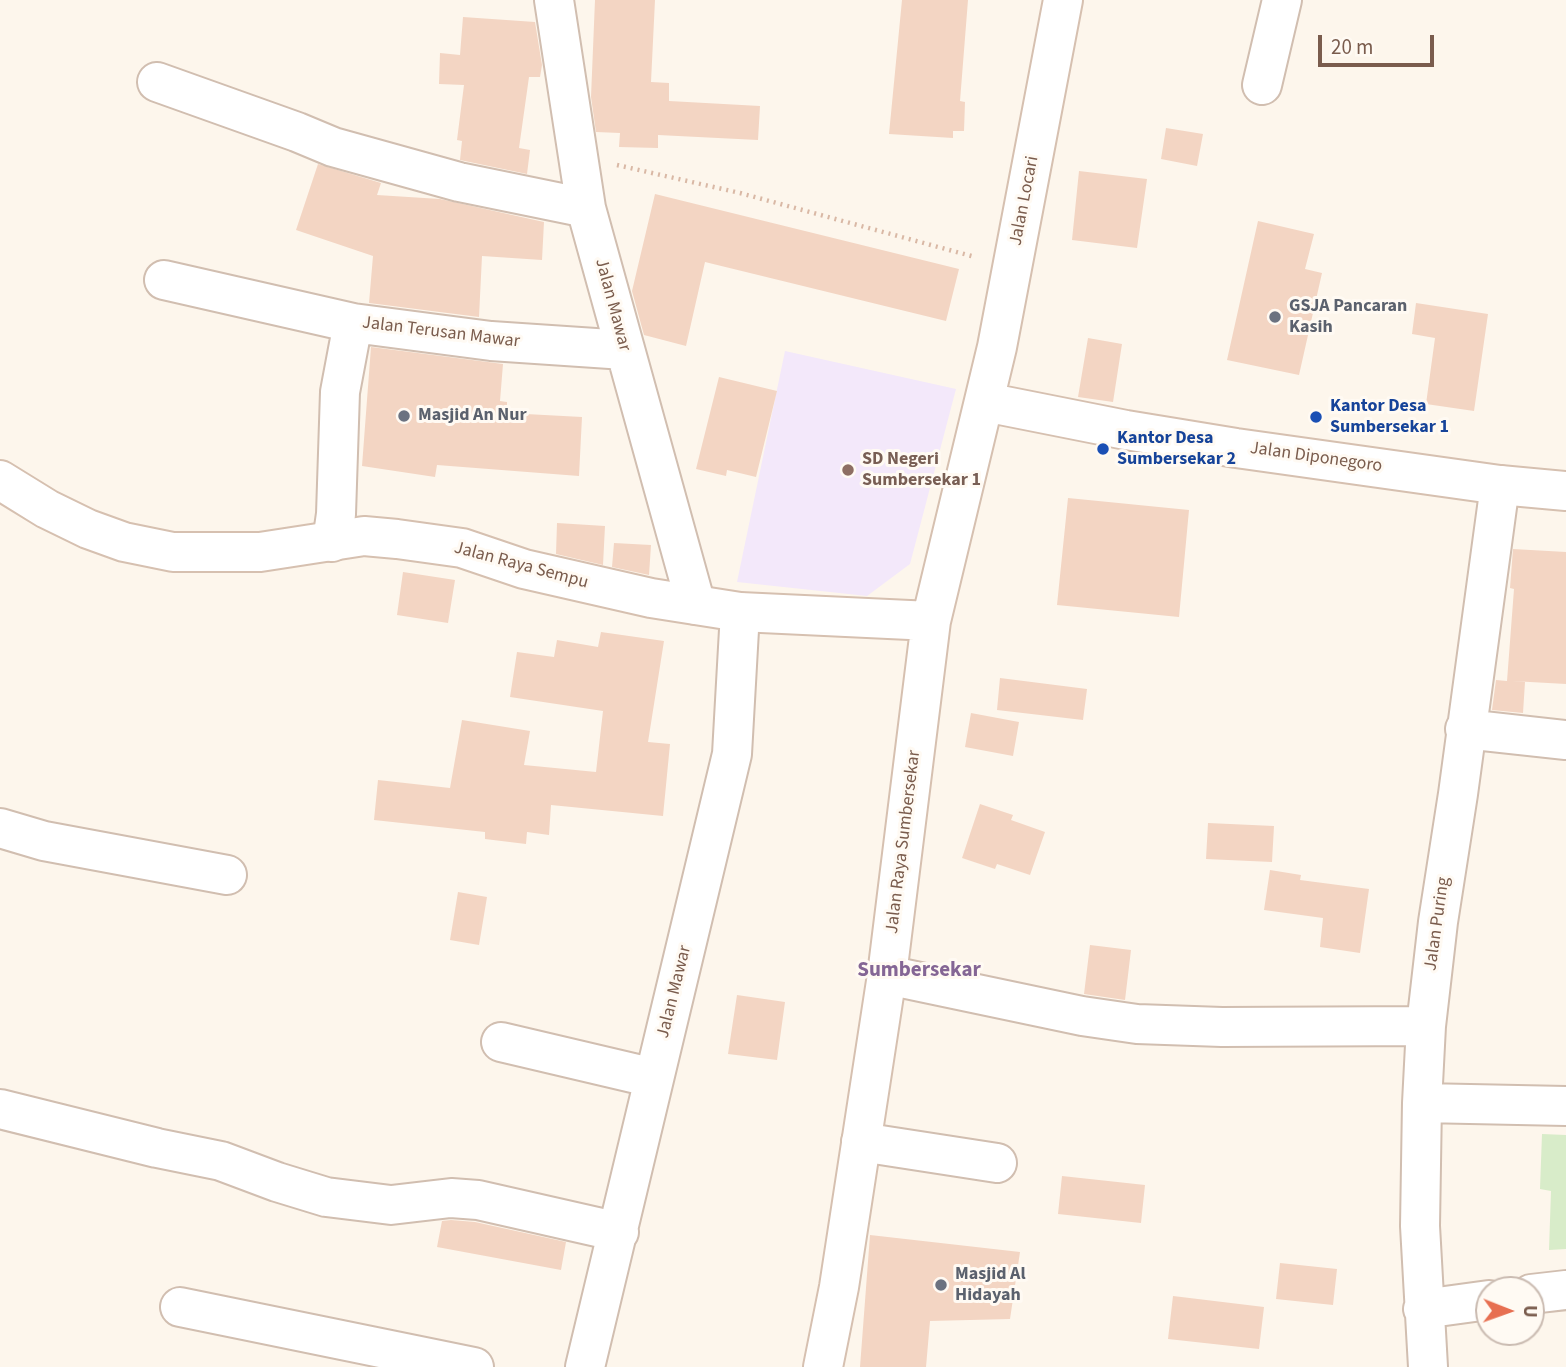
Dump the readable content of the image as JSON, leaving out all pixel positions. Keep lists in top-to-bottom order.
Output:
{
  "streets": {
    "street": [
      "Jalan Locari",
      "Jalan Mawar",
      "Jalan Terusan Mawar",
      "Jalan Diponegoro",
      "Jalan Raya Sempu",
      "Jalan Raya Sumbersekar",
      "Jalan Puring"
    ]
  },
  "crossings": [
    ["Jalan Locari", "Jalan Diponegoro"],
    ["Jalan Locari", "Jalan Raya Sumbersekar"],
    ["Jalan Mawar", "Jalan Terusan Mawar"],
    ["Jalan Mawar", "Jalan Raya Sempu"],
    ["Jalan Terusan Mawar", "Jalan Raya Sempu"],
    ["Jalan Diponegoro", "Jalan Raya Sumbersekar"],
    ["Jalan Diponegoro", "Jalan Puring"],
    ["Jalan Raya Sempu", "Jalan Raya Sumbersekar"]
  ],
  "districts": ["Sumbersekar"],
  "places": [
    "GSJA Pancaran Kasih",
    "Masjid An Nur",
    "Kantor Desa Sumbersekar 1",
    "Kantor Desa Sumbersekar 2",
    "SD Negeri Sumbersekar 1",
    "Masjid Al Hidayah"
  ],
  "scale_bar": "20 m",
  "north": "right"
}
